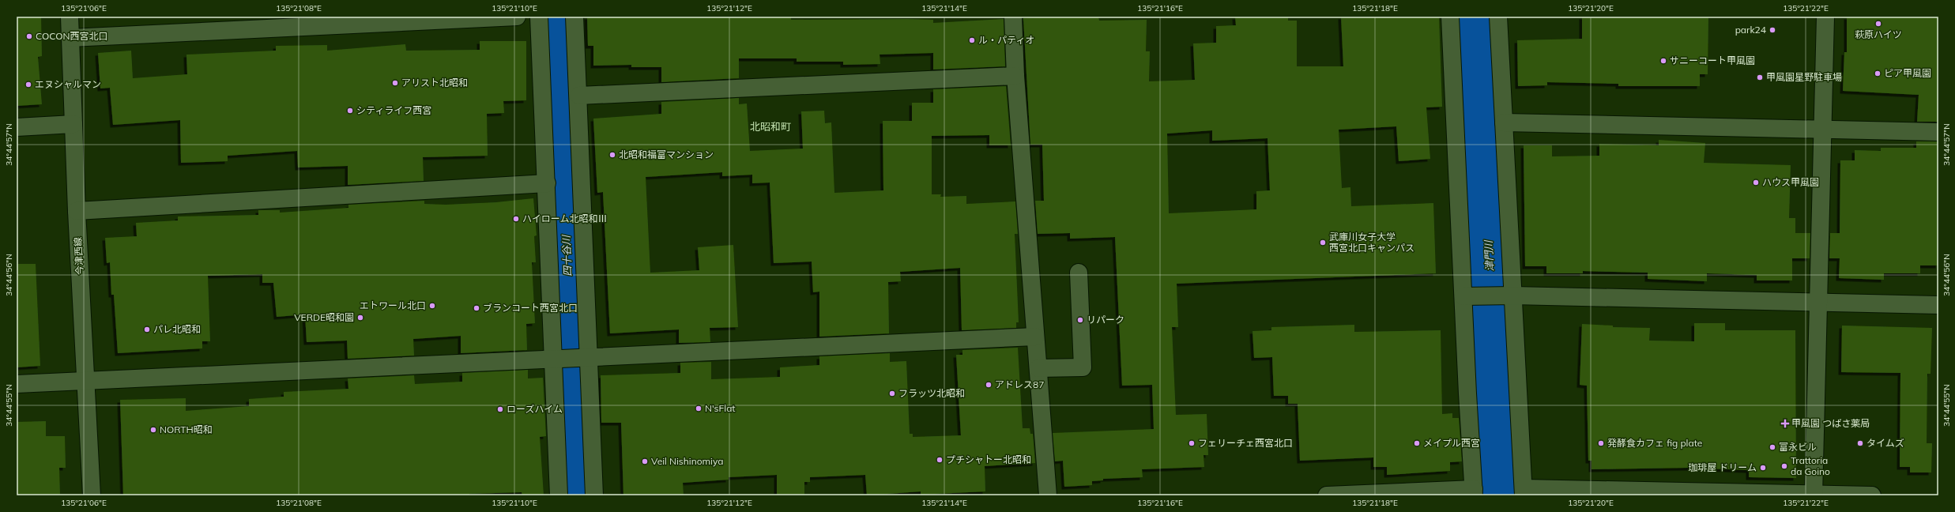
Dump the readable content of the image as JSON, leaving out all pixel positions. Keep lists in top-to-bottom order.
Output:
{
  "streets": {
    "street": ["今津西線"]
  },
  "districts": ["北昭和町"],
  "water": ["四十谷川", "津門川"],
  "places": {
    "other": [
      "萩原ハイツ",
      "park24",
      "COCON西宮北口",
      "ル・パティオ",
      "サニーコート甲風園",
      "ピア甲風園",
      "甲風園星野駐車場",
      "アリスト北昭和",
      "エヌシャルマン",
      "シティライフ西宮",
      "北昭和福富マンション",
      "ハウス甲風園",
      "ハイローム北昭和Ⅲ",
      "武庫川女子大学 西宮北口キャンパス",
      "エトワール北口",
      "ブランコート西宮北口",
      "VERDE昭和園",
      "リパーク",
      "パレ北昭和",
      "アドレス87",
      "フラッツ北昭和",
      "N'sFlat",
      "ローズハイム",
      "NORTH昭和",
      "フェリーチェ西宮北口",
      "メイプル西宮",
      "発酵食カフェ fig plate",
      "タイムズ",
      "富永ビル",
      "プチシャトー北昭和",
      "Veil Nishinomiya",
      "Trattoria da Goino",
      "珈琲屋 ドリーム"
    ],
    "health": ["甲風園 つばさ薬局"]
  },
  "coordinates": [
    "135°21'06\"E",
    "135°21'08\"E",
    "135°21'10\"E",
    "135°21'12\"E",
    "135°21'14\"E",
    "135°21'16\"E",
    "135°21'18\"E",
    "135°21'20\"E",
    "135°21'22\"E",
    "34°44'57\"N",
    "34°44'56\"N",
    "34°44'55\"N"
  ]
}
